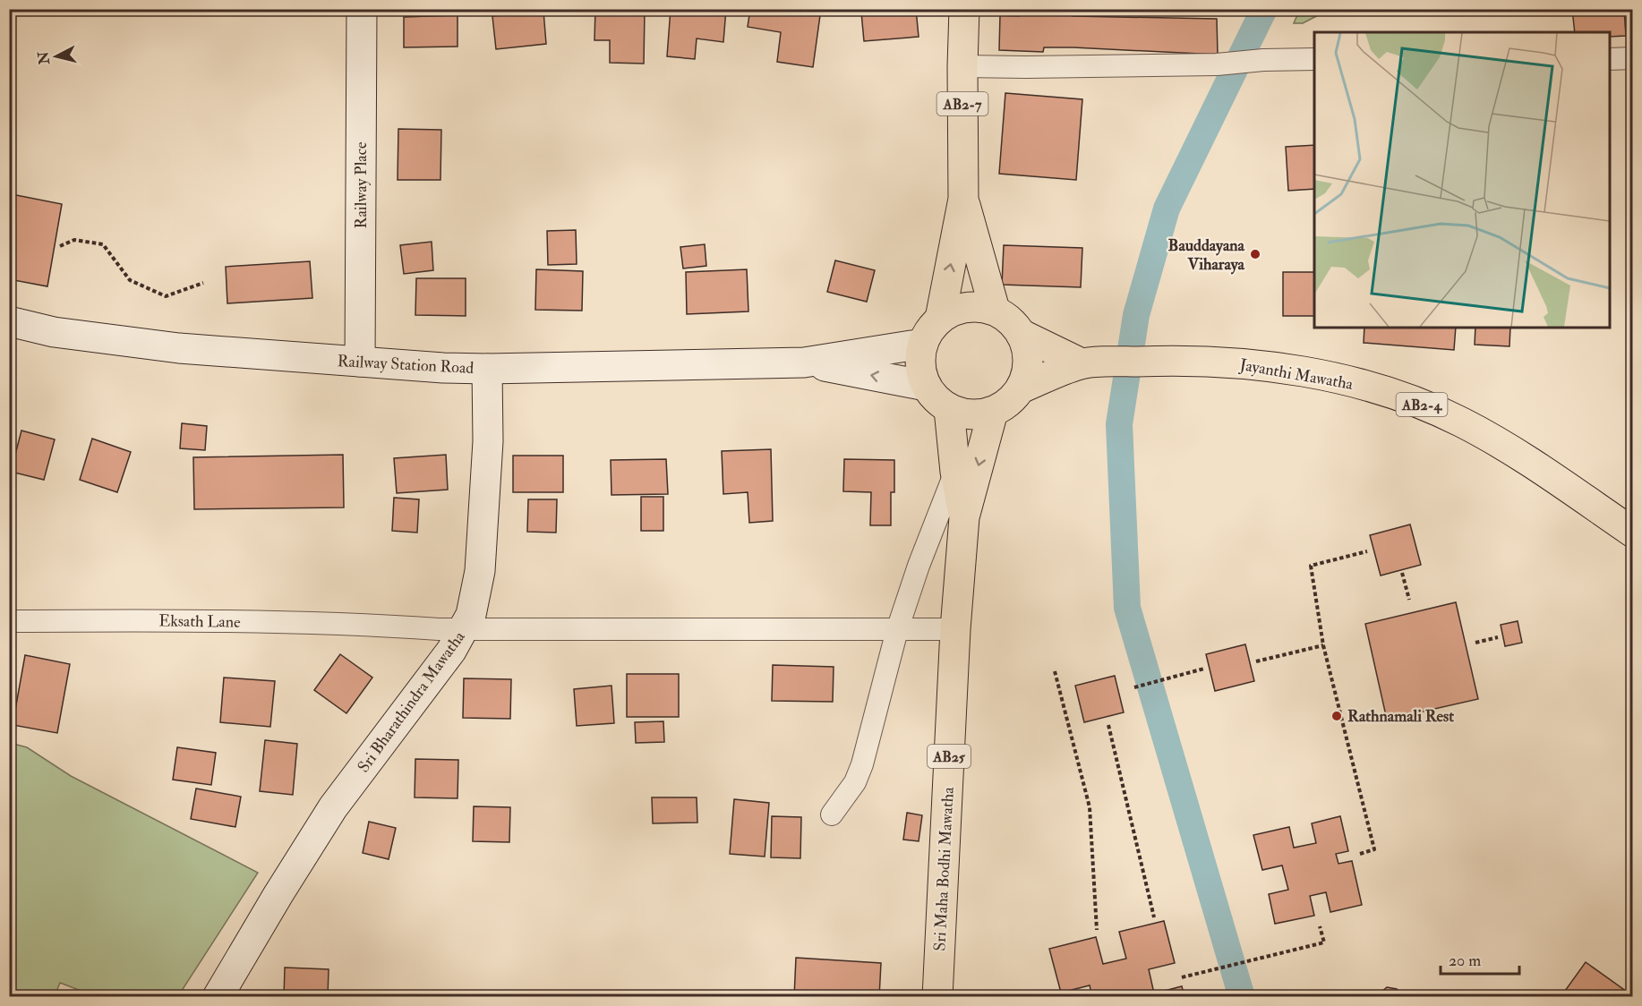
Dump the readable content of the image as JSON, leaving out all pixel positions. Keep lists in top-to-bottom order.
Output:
{
  "streets": {
    "main road": [
      "AB2-7",
      "Railway Place",
      "Railway Station Road",
      "Jayanthi Mawatha",
      "AB2-4",
      "Sri Bharathindra Mawatha",
      "AB25",
      "Sri Maha Bodhi Mawatha"
    ],
    "street": ["Eksath Lane"]
  },
  "crossings": [
    ["AB2-7", "Railway Station Road"],
    ["AB2-7", "Jayanthi Mawatha"],
    ["AB2-7", "Sri Maha Bodhi Mawatha"],
    ["Railway Place", "Railway Station Road"],
    ["Railway Station Road", "Jayanthi Mawatha"],
    ["Railway Station Road", "Sri Bharathindra Mawatha"],
    ["Railway Station Road", "Sri Maha Bodhi Mawatha"],
    ["Jayanthi Mawatha", "Sri Maha Bodhi Mawatha"],
    ["Eksath Lane", "Sri Bharathindra Mawatha"],
    ["Eksath Lane", "Sri Maha Bodhi Mawatha"]
  ],
  "places": ["Bauddayana Viharaya", "Rathnamali Rest"],
  "scale_bar": "20 m",
  "north": "left"
}
